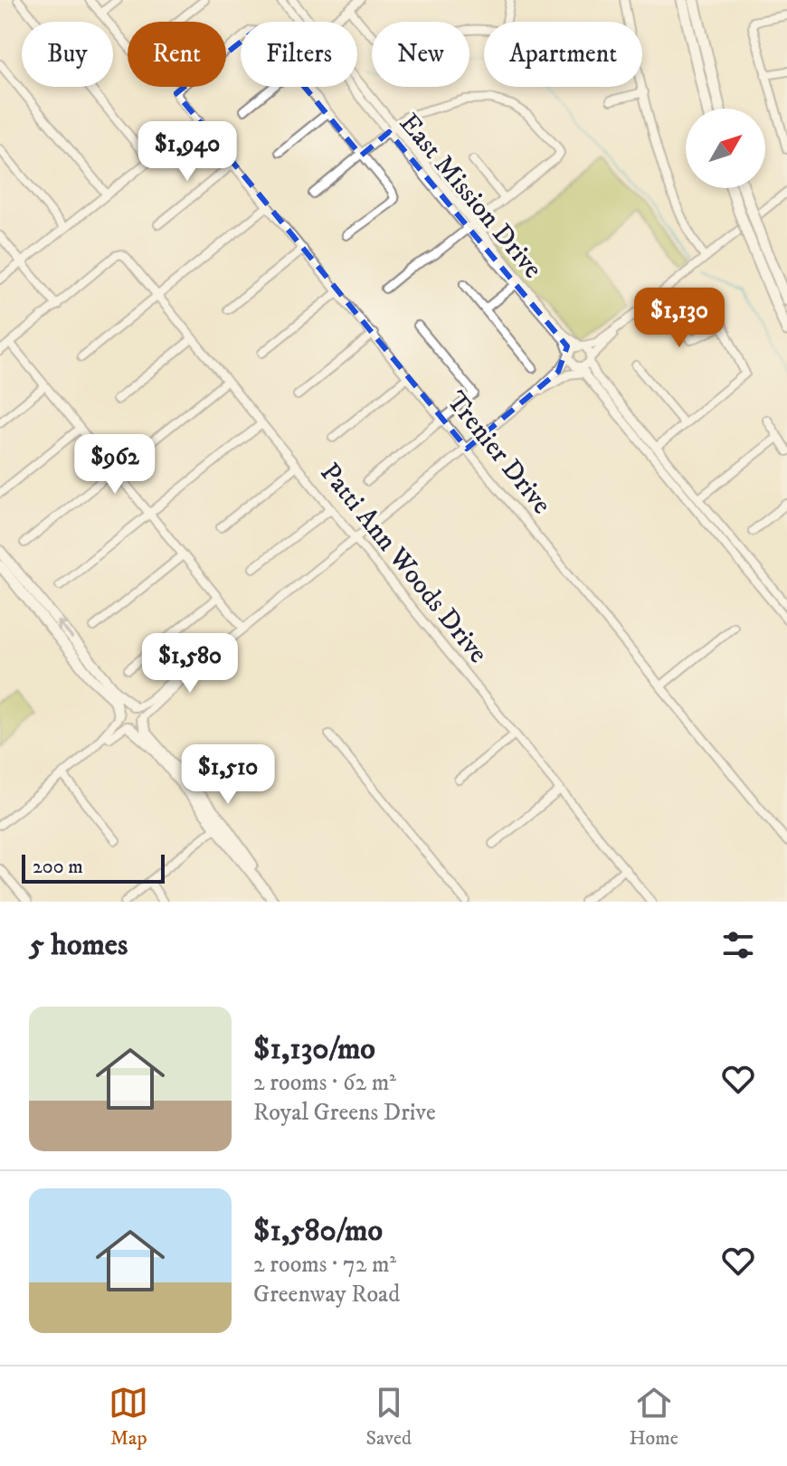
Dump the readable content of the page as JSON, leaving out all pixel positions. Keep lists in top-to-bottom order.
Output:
{
  "streets": {
    "street": ["East Mission Drive", "Trenier Drive", "Patti Ann Woods Drive"]
  },
  "scale_bar": "200 m",
  "north": "top right",
  "page": {
    "chip": [
      "Buy",
      "Rent",
      "Filters",
      "New",
      "Apartment"
    ],
    "price": [
      "$1,940",
      "$1,130",
      "$962",
      "$1,580",
      "$1,510"
    ],
    "scale": "200 m",
    "heading": "5 homes",
    "list": [
      {
        "name": "$1,130/mo",
        "note": "2 rooms · 62 m² · Royal Greens Drive"
      },
      {
        "name": "$1,580/mo",
        "note": "2 rooms · 72 m² · Greenway Road"
      }
    ],
    "tabs": ["Map", "Saved", "Home"]
  }
}
